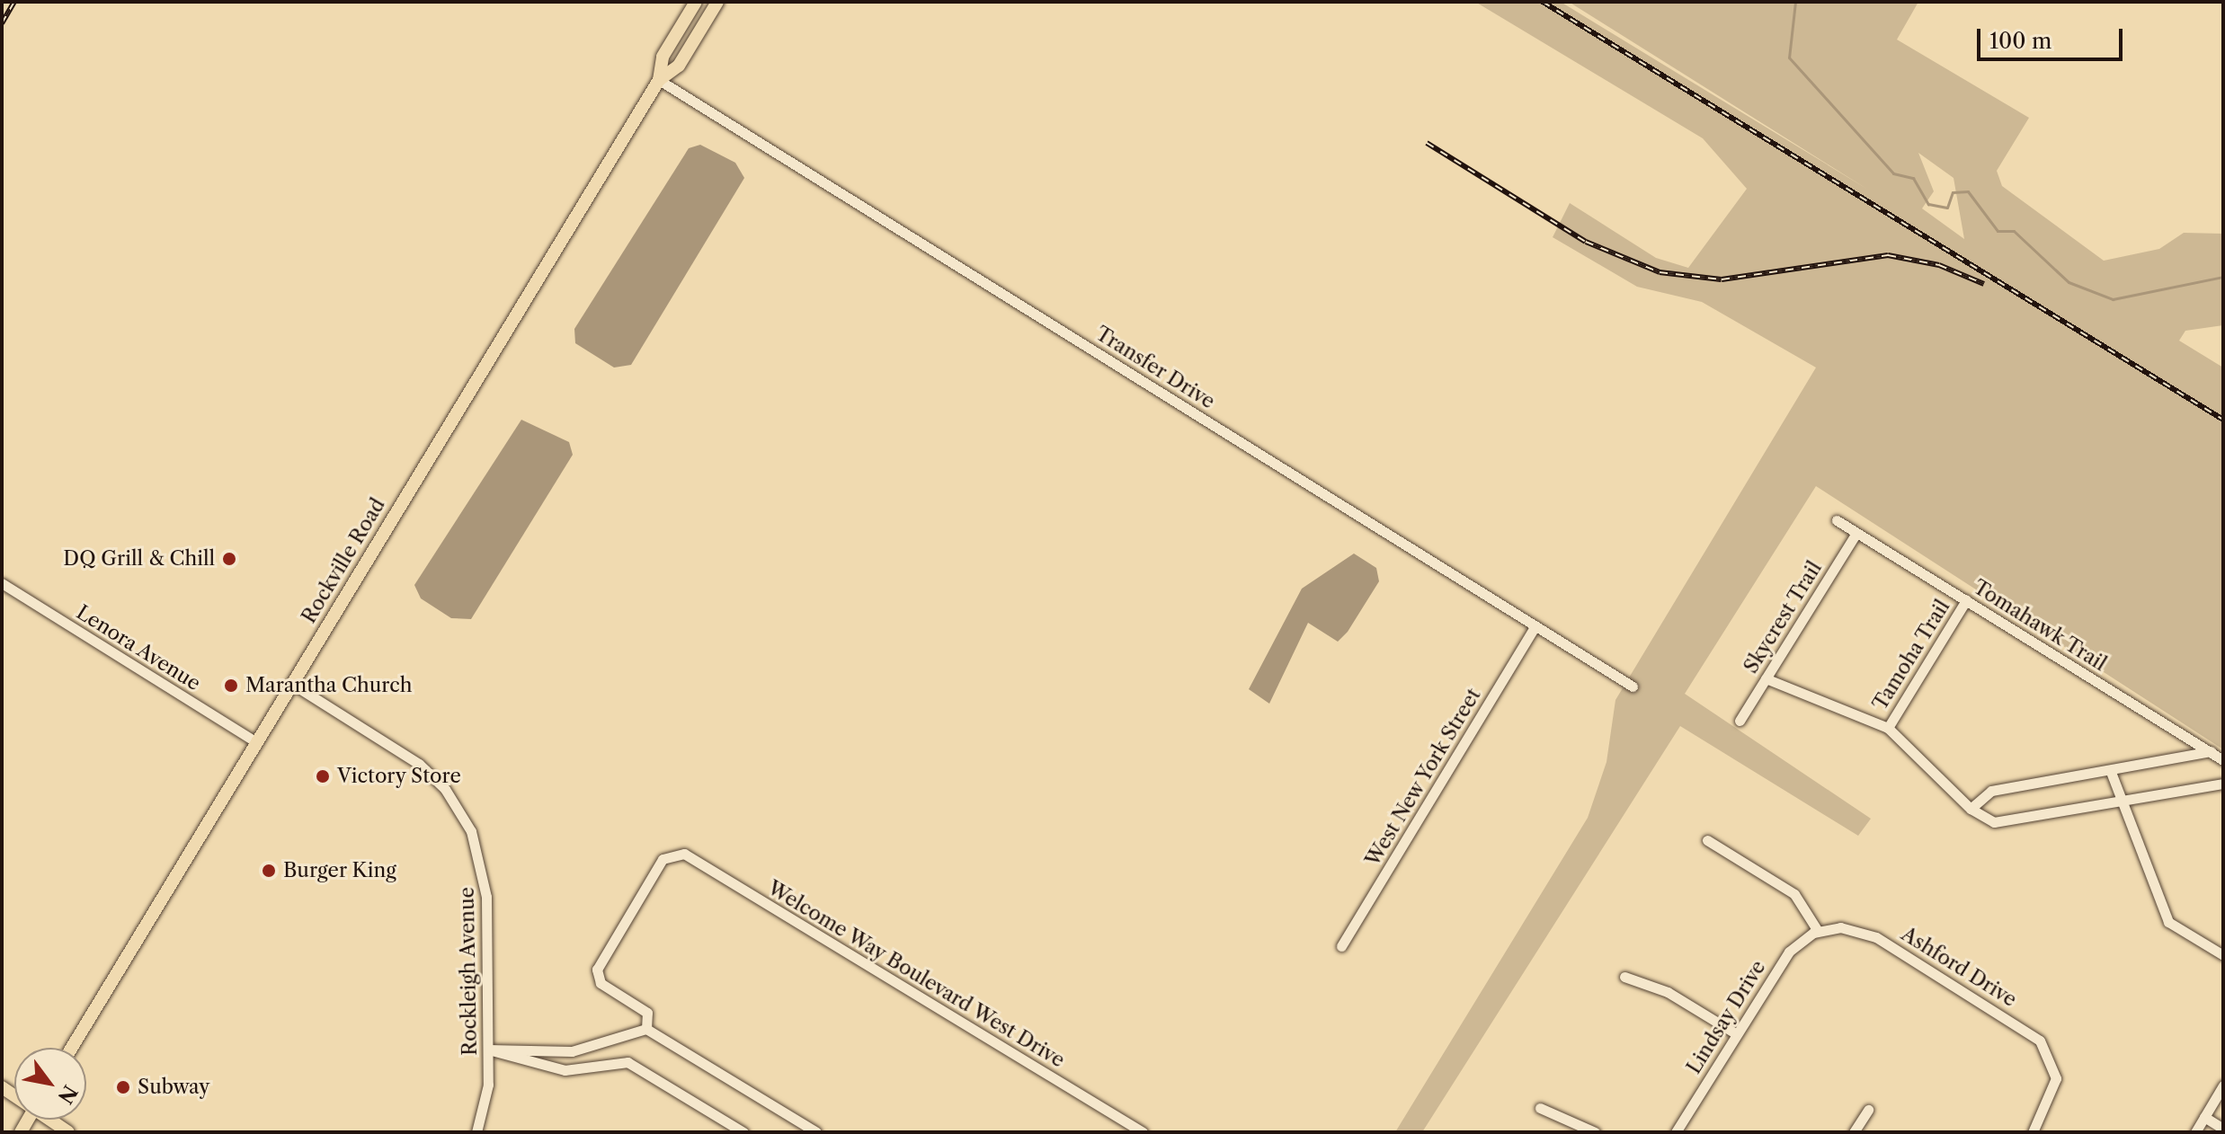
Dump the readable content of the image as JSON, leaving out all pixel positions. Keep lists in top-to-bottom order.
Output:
{
  "streets": {
    "main road": ["Rockville Road"],
    "street": [
      "Transfer Drive",
      "Skycrest Trail",
      "Tomahawk Trail",
      "Lenora Avenue",
      "Tamoha Trail",
      "West New York Street",
      "Ashford Drive",
      "Rockleigh Avenue",
      "Welcome Way Boulevard West Drive",
      "Lindsay Drive"
    ]
  },
  "crossings": [
    ["Transfer Drive", "Rockville Road"],
    ["Transfer Drive", "West New York Street"],
    ["Rockville Road", "Lenora Avenue"],
    ["Rockville Road", "Rockleigh Avenue"],
    ["Skycrest Trail", "Tomahawk Trail"],
    ["Tomahawk Trail", "Tamoha Trail"],
    ["Ashford Drive", "Lindsay Drive"]
  ],
  "places": [
    "DQ Grill & Chill",
    "Marantha Church",
    "Victory Store",
    "Burger King",
    "Subway"
  ],
  "scale_bar": "100 m",
  "north": "bottom right"
}
